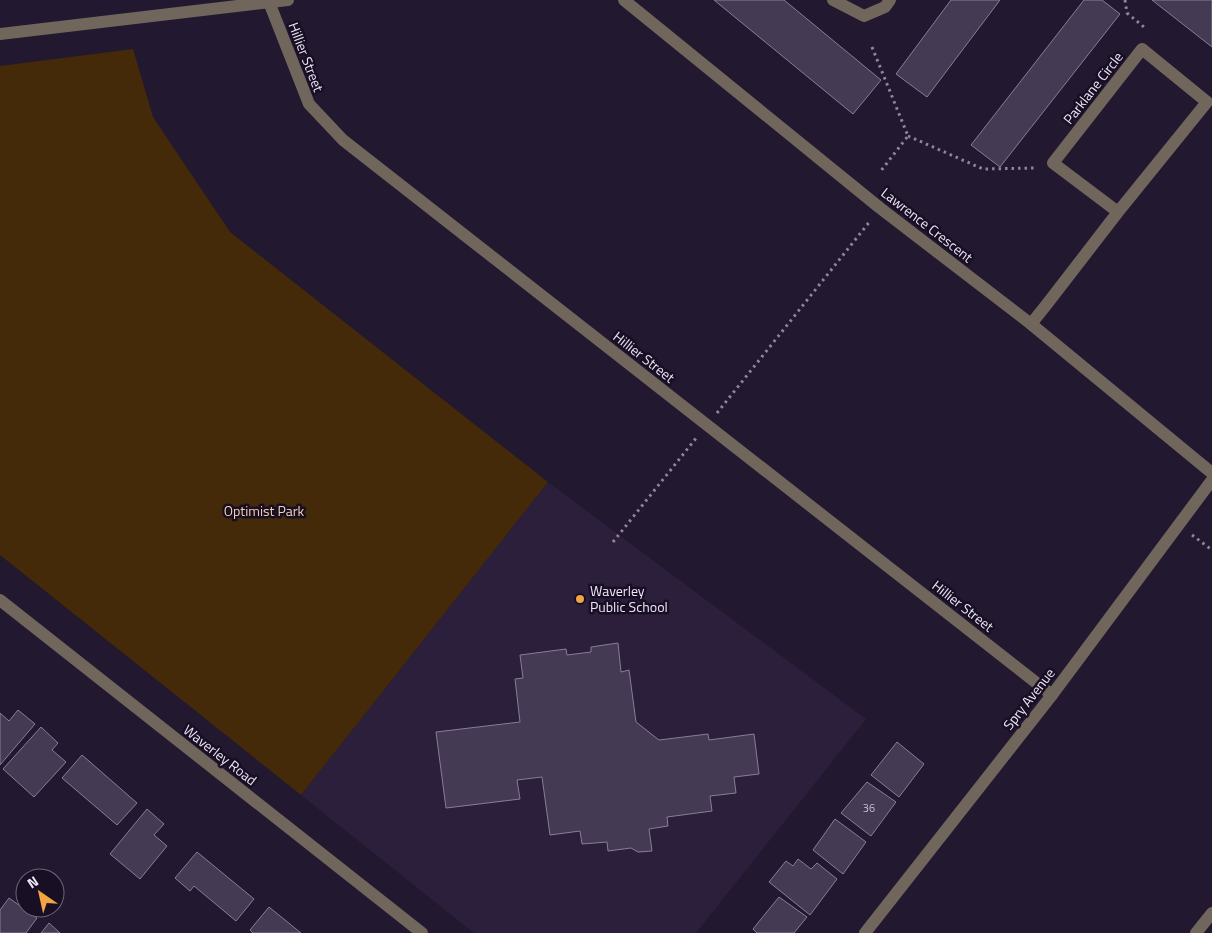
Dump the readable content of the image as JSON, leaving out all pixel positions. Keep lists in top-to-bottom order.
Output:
{
  "streets": {
    "street": [
      "Hillier Street",
      "Parklane Circle",
      "Lawrence Crescent",
      "Spry Avenue",
      "Waverley Road"
    ]
  },
  "crossings": [
    ["Hillier Street", "Spry Avenue"],
    ["Parklane Circle", "Lawrence Crescent"]
  ],
  "parks": ["Optimist Park"],
  "places": ["Waverley Public School"],
  "house_numbers": ["36"],
  "north": "top left"
}
